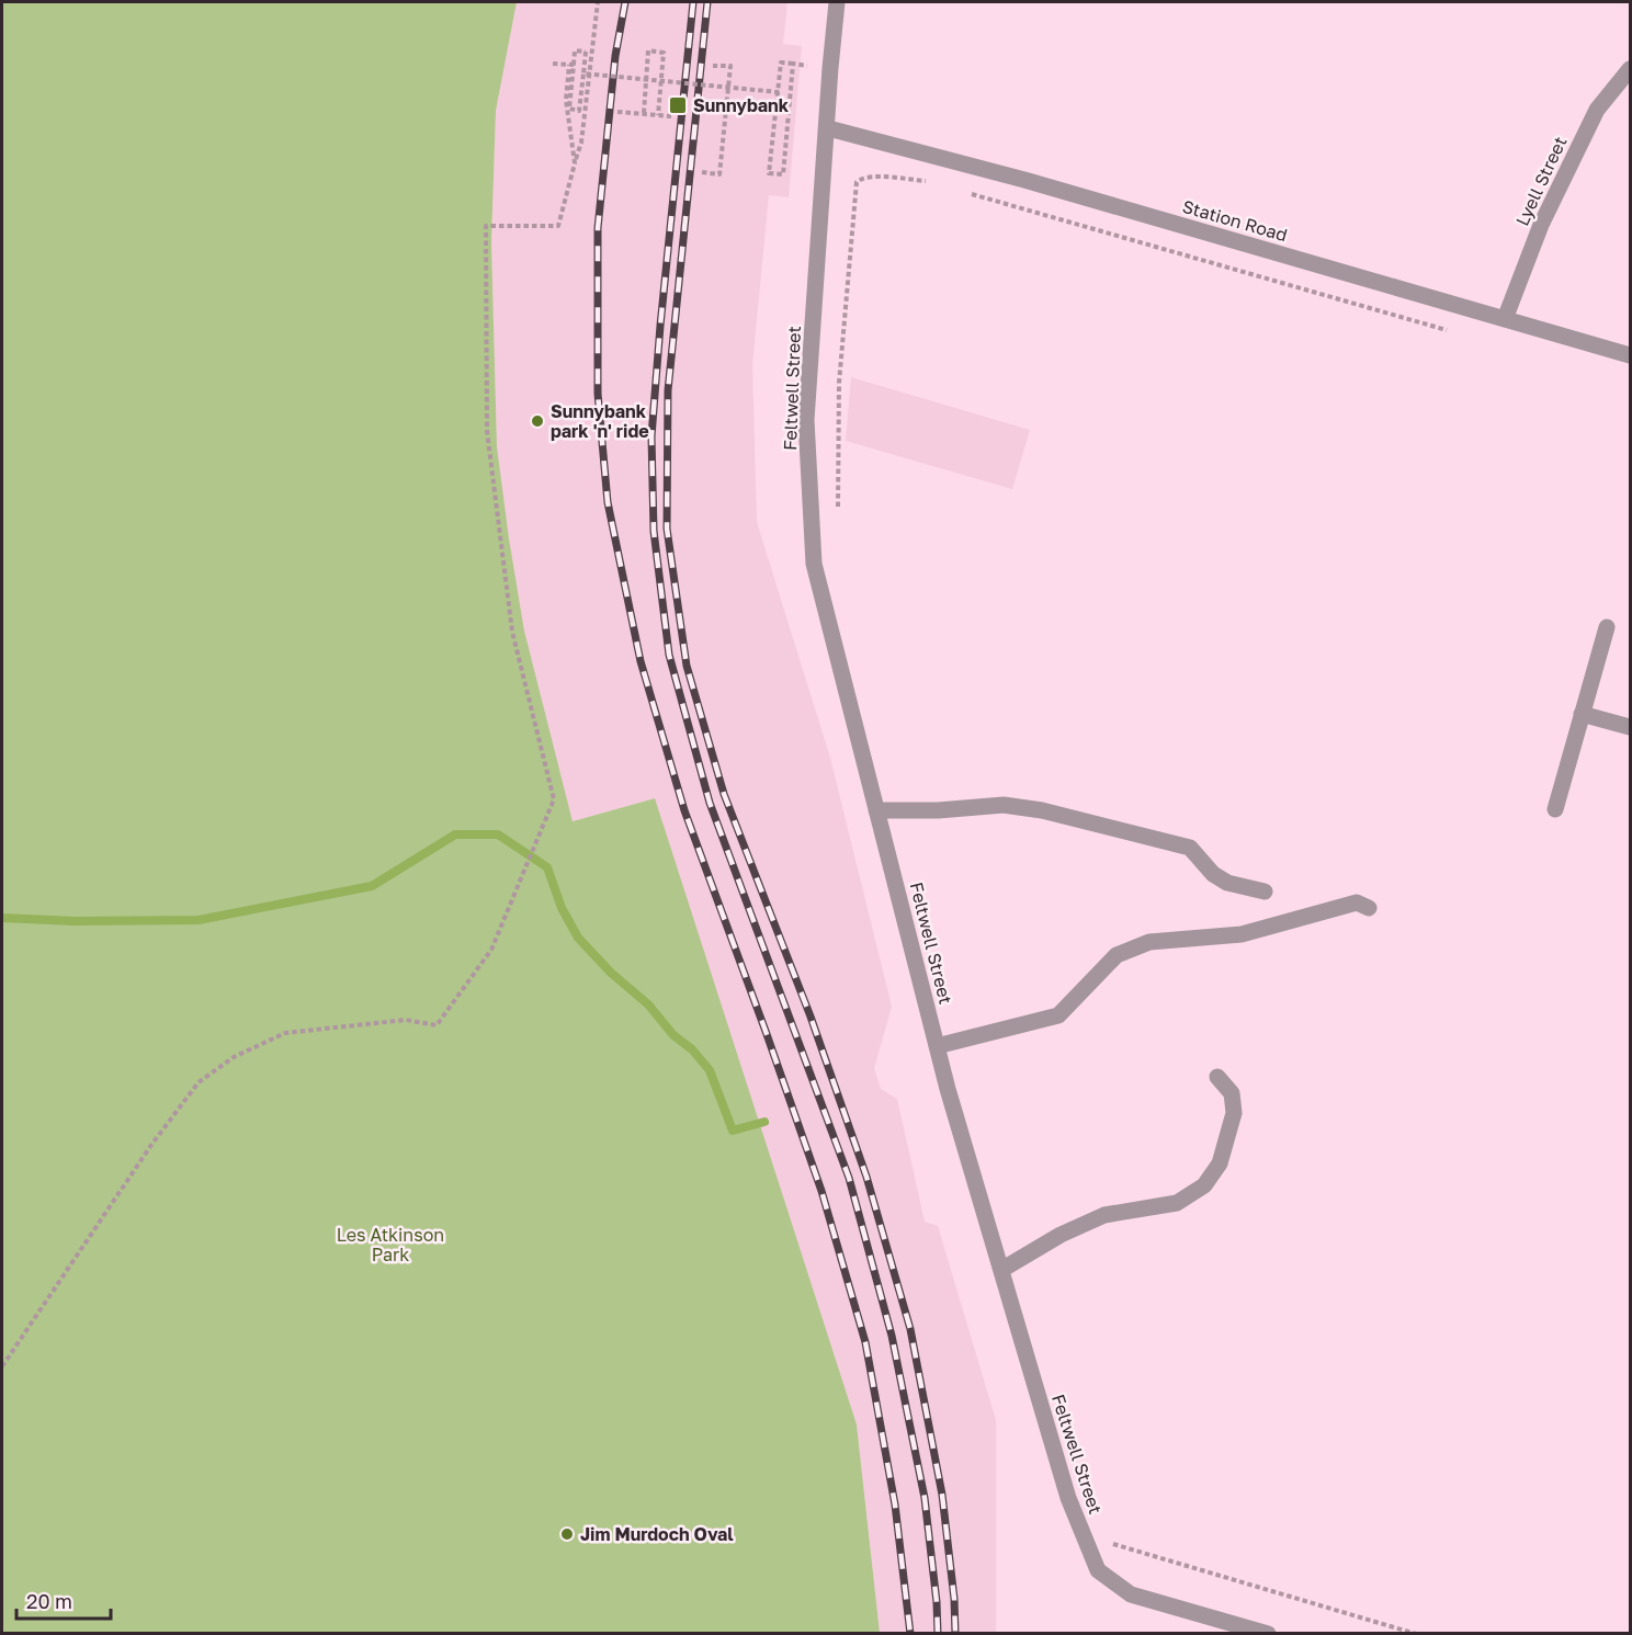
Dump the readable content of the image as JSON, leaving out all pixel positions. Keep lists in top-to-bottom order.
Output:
{
  "streets": {
    "street": ["Lyell Street", "Station Road", "Feltwell Street"]
  },
  "crossings": [
    ["Lyell Street", "Station Road"],
    ["Station Road", "Feltwell Street"]
  ],
  "parks": ["Les Atkinson Park"],
  "places": {
    "transit": ["Sunnybank"],
    "other": ["Sunnybank park 'n' ride", "Jim Murdoch Oval"]
  },
  "scale_bar": "20 m"
}
